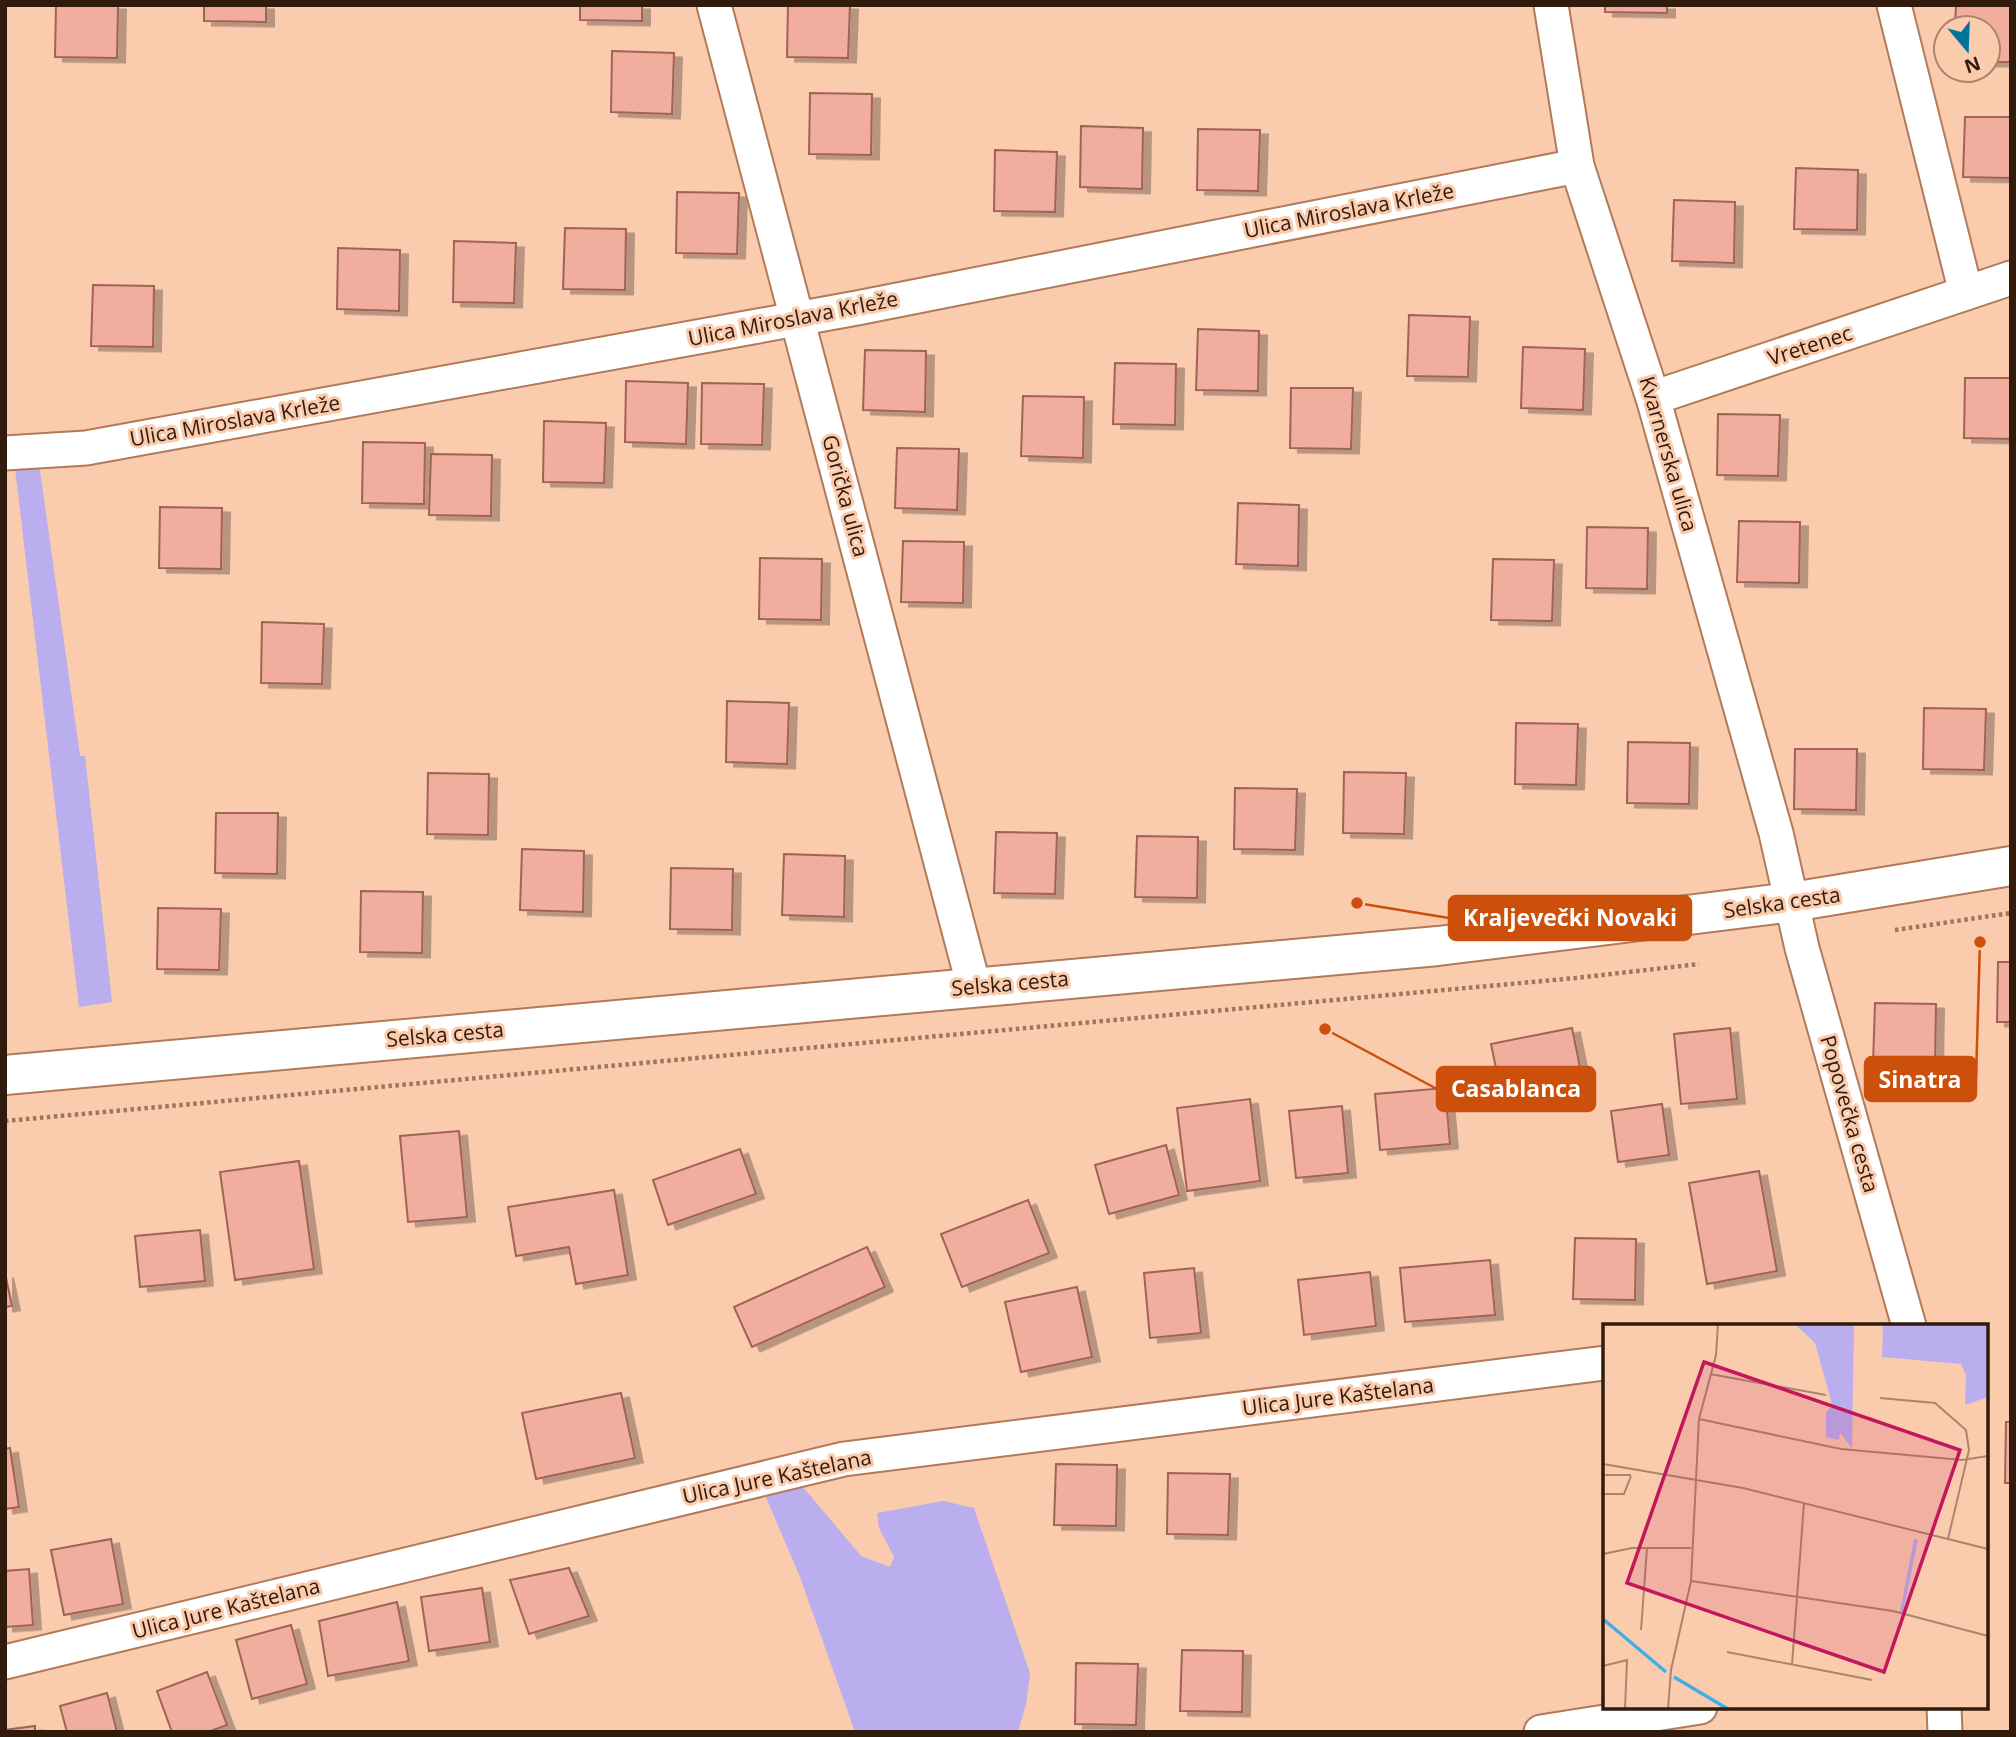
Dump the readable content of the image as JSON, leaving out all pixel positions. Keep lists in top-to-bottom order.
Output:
{
  "streets": {
    "main road": ["Selska cesta"],
    "street": [
      "Ulica Miroslava Krleže",
      "Vretenec",
      "Kvarnerska ulica",
      "Gorička ulica",
      "Popovečka cesta",
      "Ulica Jure Kaštelana"
    ]
  },
  "crossings": [
    ["Ulica Miroslava Krleže", "Kvarnerska ulica"],
    ["Ulica Miroslava Krleže", "Gorička ulica"],
    ["Vretenec", "Kvarnerska ulica"],
    ["Kvarnerska ulica", "Selska cesta"],
    ["Kvarnerska ulica", "Popovečka cesta"],
    ["Gorička ulica", "Selska cesta"],
    ["Selska cesta", "Popovečka cesta"]
  ],
  "places": ["Kraljevečki Novaki", "Sinatra", "Casablanca"],
  "north": "bottom"
}
